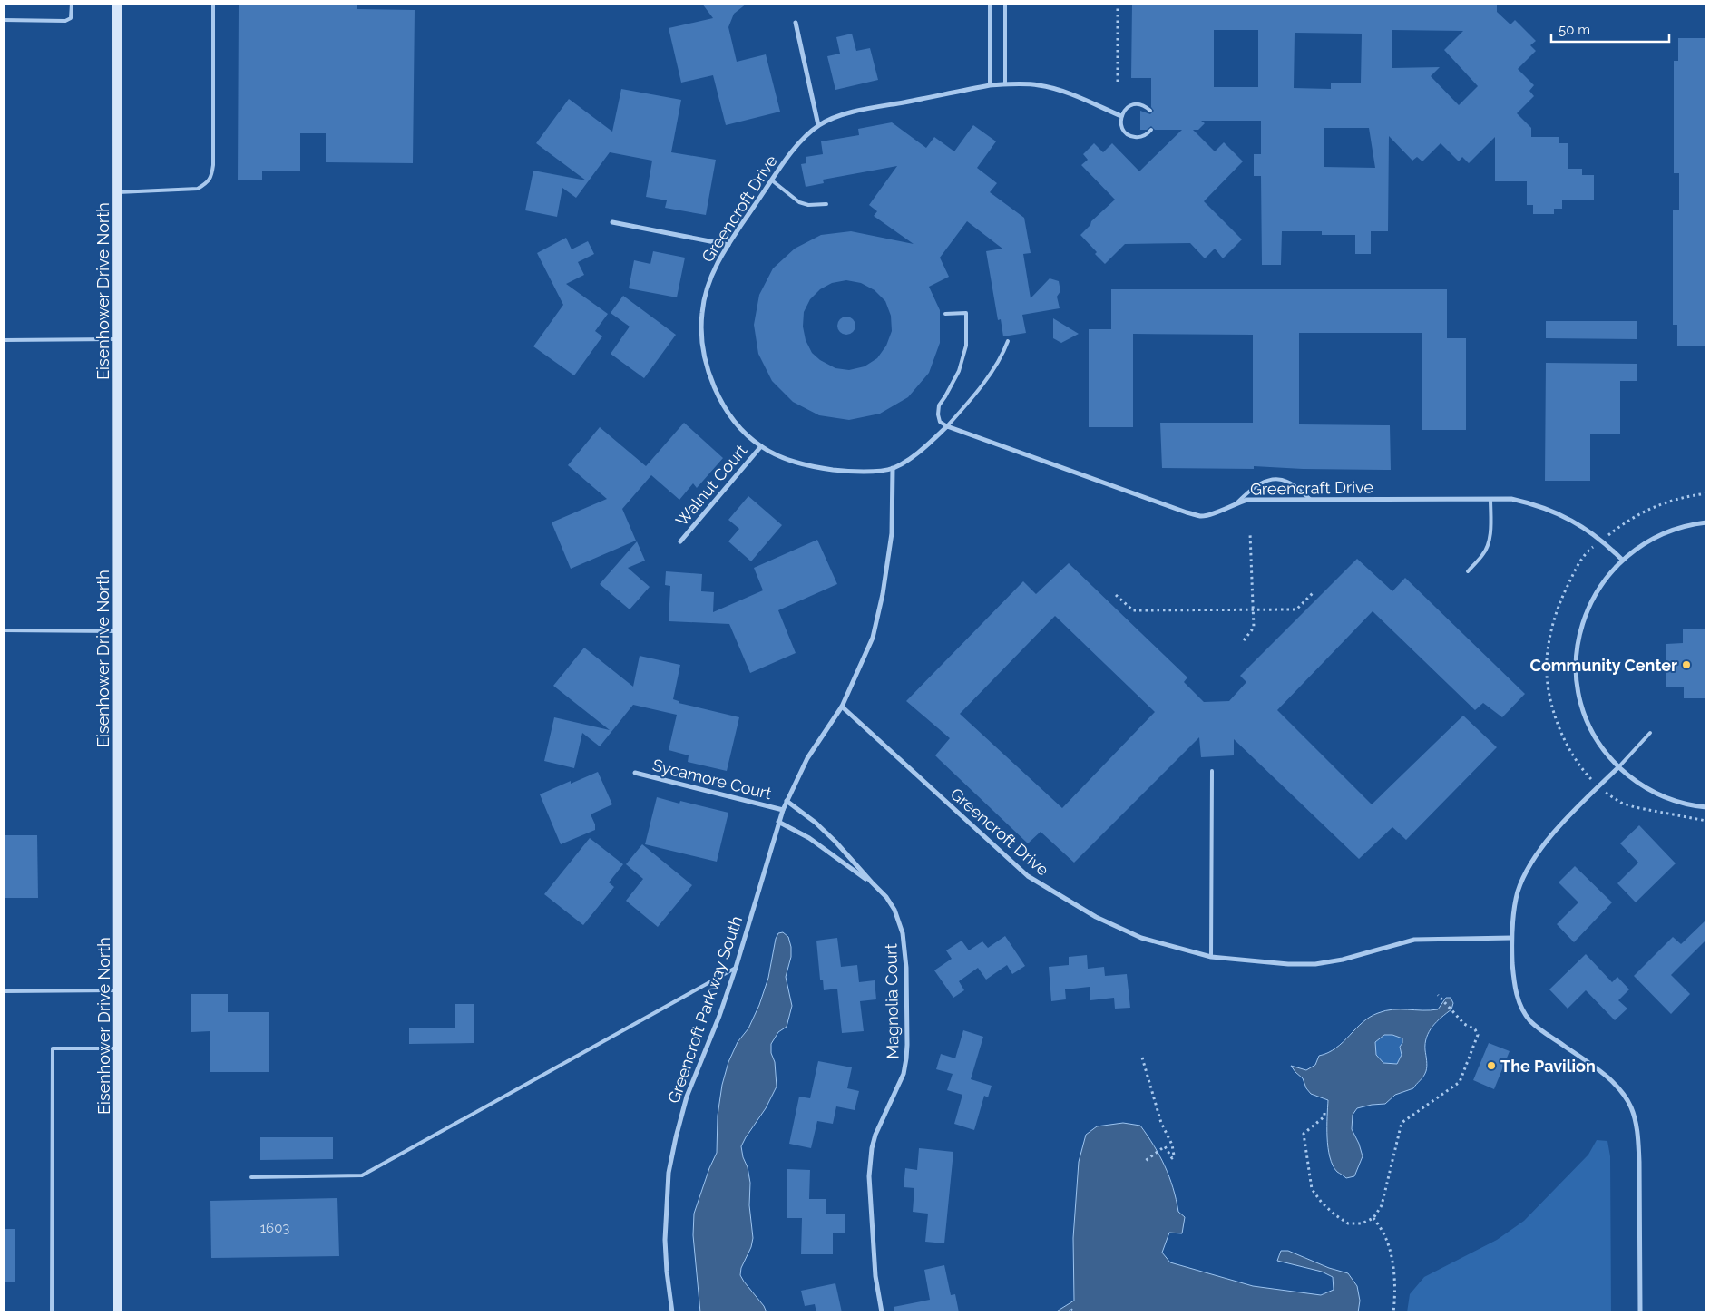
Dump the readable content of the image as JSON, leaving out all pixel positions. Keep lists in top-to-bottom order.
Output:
{
  "streets": {
    "street": [
      "Greencroft Drive",
      "Eisenhower Drive North",
      "Walnut Court",
      "Greencraft Drive",
      "Sycamore Court",
      "Magnolia Court",
      "Greencroft Parkway South"
    ]
  },
  "crossings": [
    ["Greencroft Drive", "Walnut Court"],
    ["Greencroft Drive", "Greencraft Drive"],
    ["Greencroft Drive", "Greencroft Parkway South"],
    ["Sycamore Court", "Greencroft Parkway South"],
    ["Magnolia Court", "Greencroft Parkway South"]
  ],
  "places": ["Community Center", "The Pavilion"],
  "house_numbers": ["1603"],
  "scale_bar": "50 m"
}
